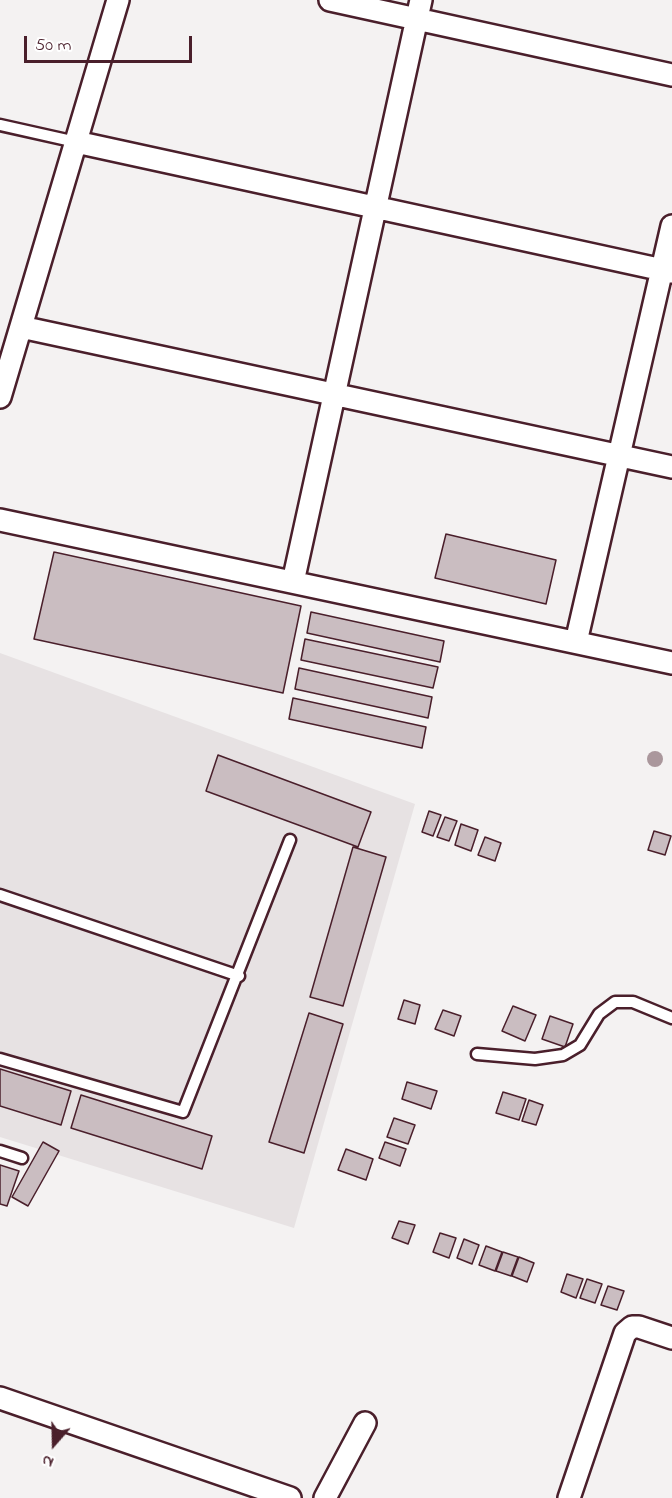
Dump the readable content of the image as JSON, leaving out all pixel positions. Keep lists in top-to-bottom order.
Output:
{
  "scale_bar": "50 m",
  "north": "bottom"
}
